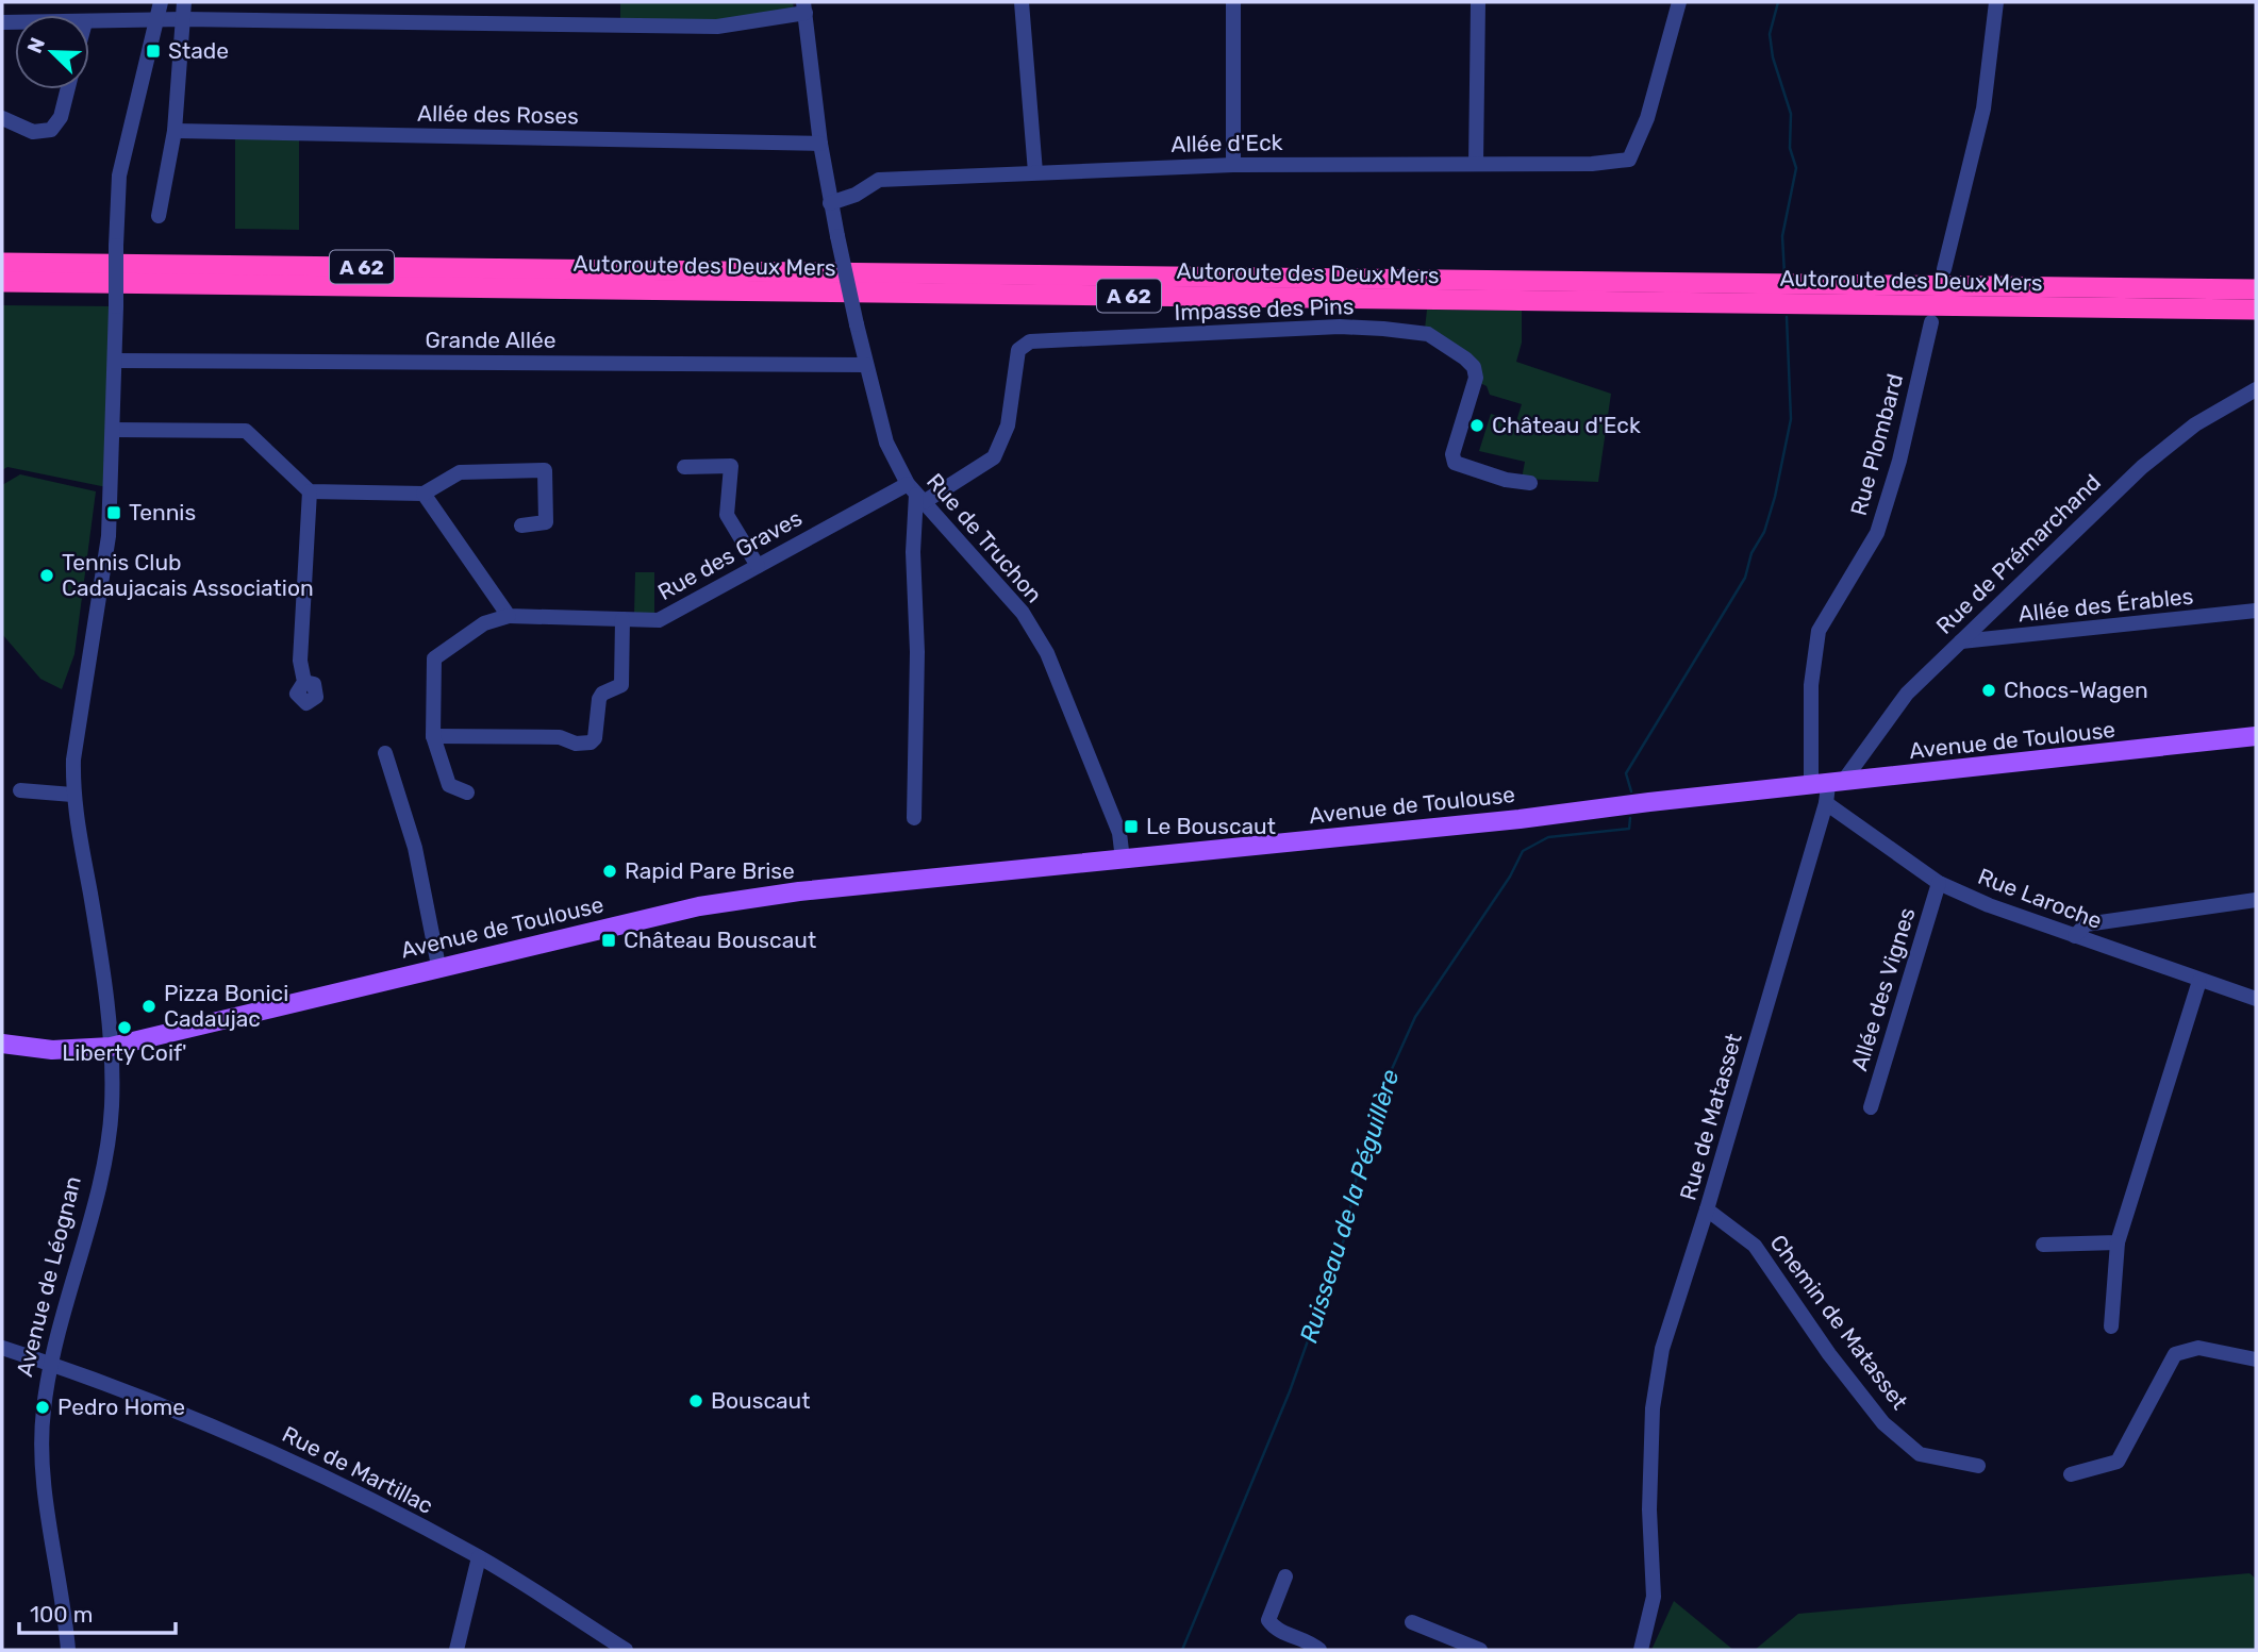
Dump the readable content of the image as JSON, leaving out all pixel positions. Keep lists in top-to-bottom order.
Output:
{
  "streets": {
    "highway": ["Autoroute des Deux Mers", "A 62"],
    "main road": ["Avenue de Toulouse"],
    "street": [
      "Allée des Roses",
      "Allée d'Eck",
      "Impasse des Pins",
      "Grande Allée",
      "Rue Plombard",
      "Rue de Truchon",
      "Rue de Prémarchand",
      "Rue des Graves",
      "Allée des Érables",
      "Rue Laroche",
      "Allée des Vignes",
      "Rue de Matasset",
      "Avenue de Léognan",
      "Chemin de Matasset",
      "Rue de Martillac"
    ]
  },
  "crossings": [
    ["Allée d'Eck", "Rue de Truchon"],
    ["Impasse des Pins", "Rue de Truchon"],
    ["Impasse des Pins", "Rue des Graves"],
    ["Grande Allée", "Rue de Truchon"],
    ["Grande Allée", "Avenue de Léognan"],
    ["Rue Plombard", "Rue de Prémarchand"],
    ["Rue Plombard", "Avenue de Toulouse"],
    ["Rue Plombard", "Rue Laroche"],
    ["Rue Plombard", "Rue de Matasset"],
    ["Rue de Truchon", "Rue des Graves"],
    ["Rue de Truchon", "Avenue de Toulouse"],
    ["Rue de Prémarchand", "Allée des Érables"],
    ["Rue de Prémarchand", "Avenue de Toulouse"],
    ["Rue de Prémarchand", "Rue Laroche"],
    ["Rue de Prémarchand", "Rue de Matasset"],
    ["Avenue de Toulouse", "Rue Laroche"],
    ["Avenue de Toulouse", "Rue de Matasset"],
    ["Avenue de Toulouse", "Avenue de Léognan"],
    ["Rue Laroche", "Allée des Vignes"],
    ["Rue Laroche", "Rue de Matasset"],
    ["Rue de Matasset", "Chemin de Matasset"],
    ["Avenue de Léognan", "Rue de Martillac"]
  ],
  "water": ["Ruisseau de la Péguillère"],
  "places": {
    "transit": [
      "Stade",
      "Tennis",
      "Le Bouscaut",
      "Château Bouscaut"
    ],
    "other": [
      "Château d'Eck",
      "Tennis Club Cadaujacais Association",
      "Chocs-Wagen",
      "Rapid Pare Brise",
      "Pizza Bonici Cadaujac",
      "Liberty Coif'",
      "Bouscaut",
      "Pedro Home"
    ]
  },
  "scale_bar": "100 m",
  "north": "top left"
}
